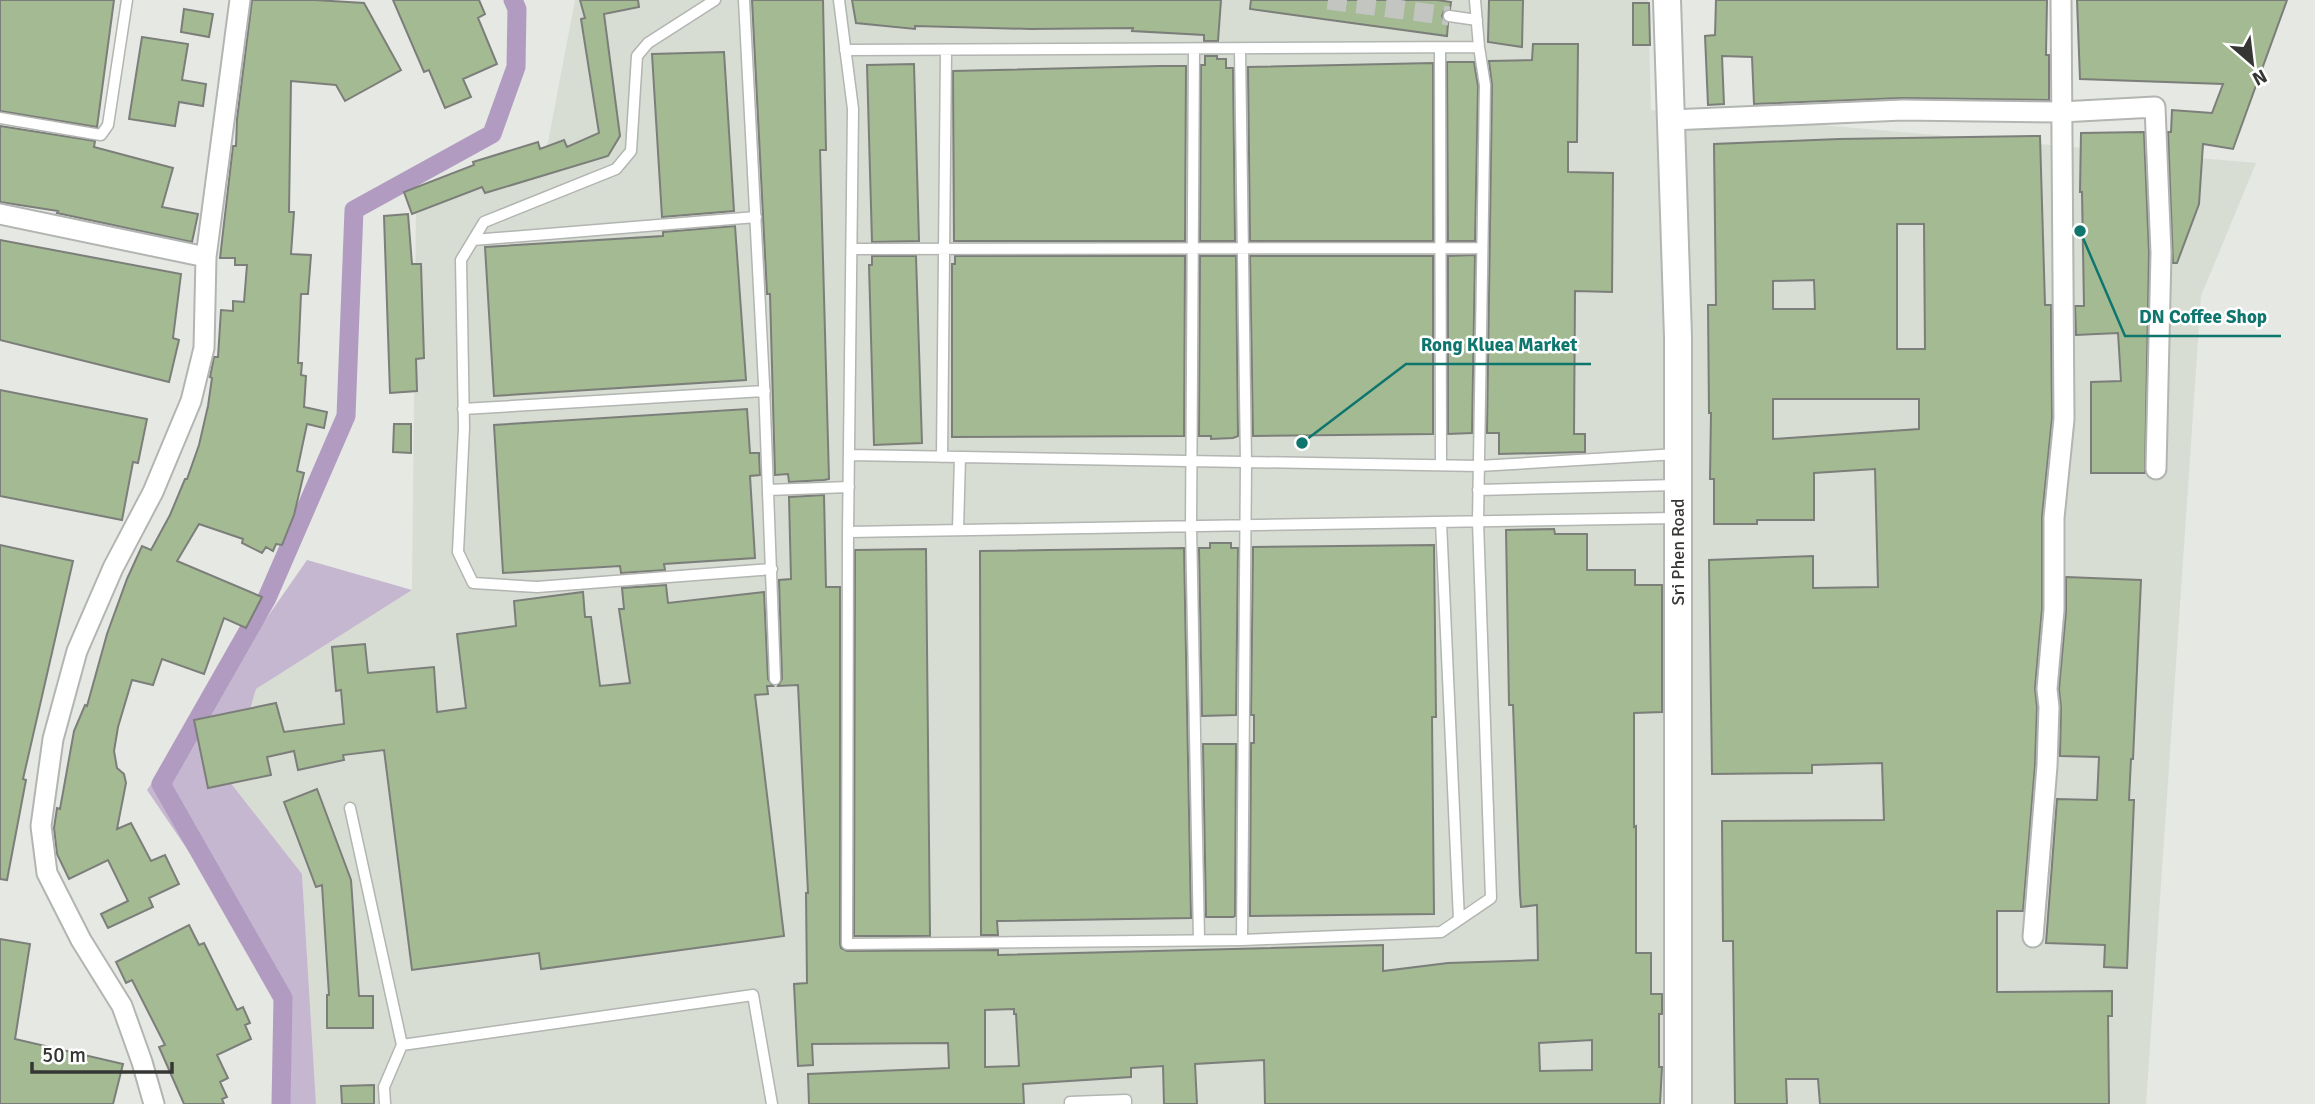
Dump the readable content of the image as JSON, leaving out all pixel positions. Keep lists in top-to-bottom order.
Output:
{
  "streets": {
    "main road": ["Sri Phen Road"]
  },
  "places": ["DN Coffee Shop", "Rong Kluea Market"],
  "scale_bar": "50 m",
  "north": "bottom right"
}
